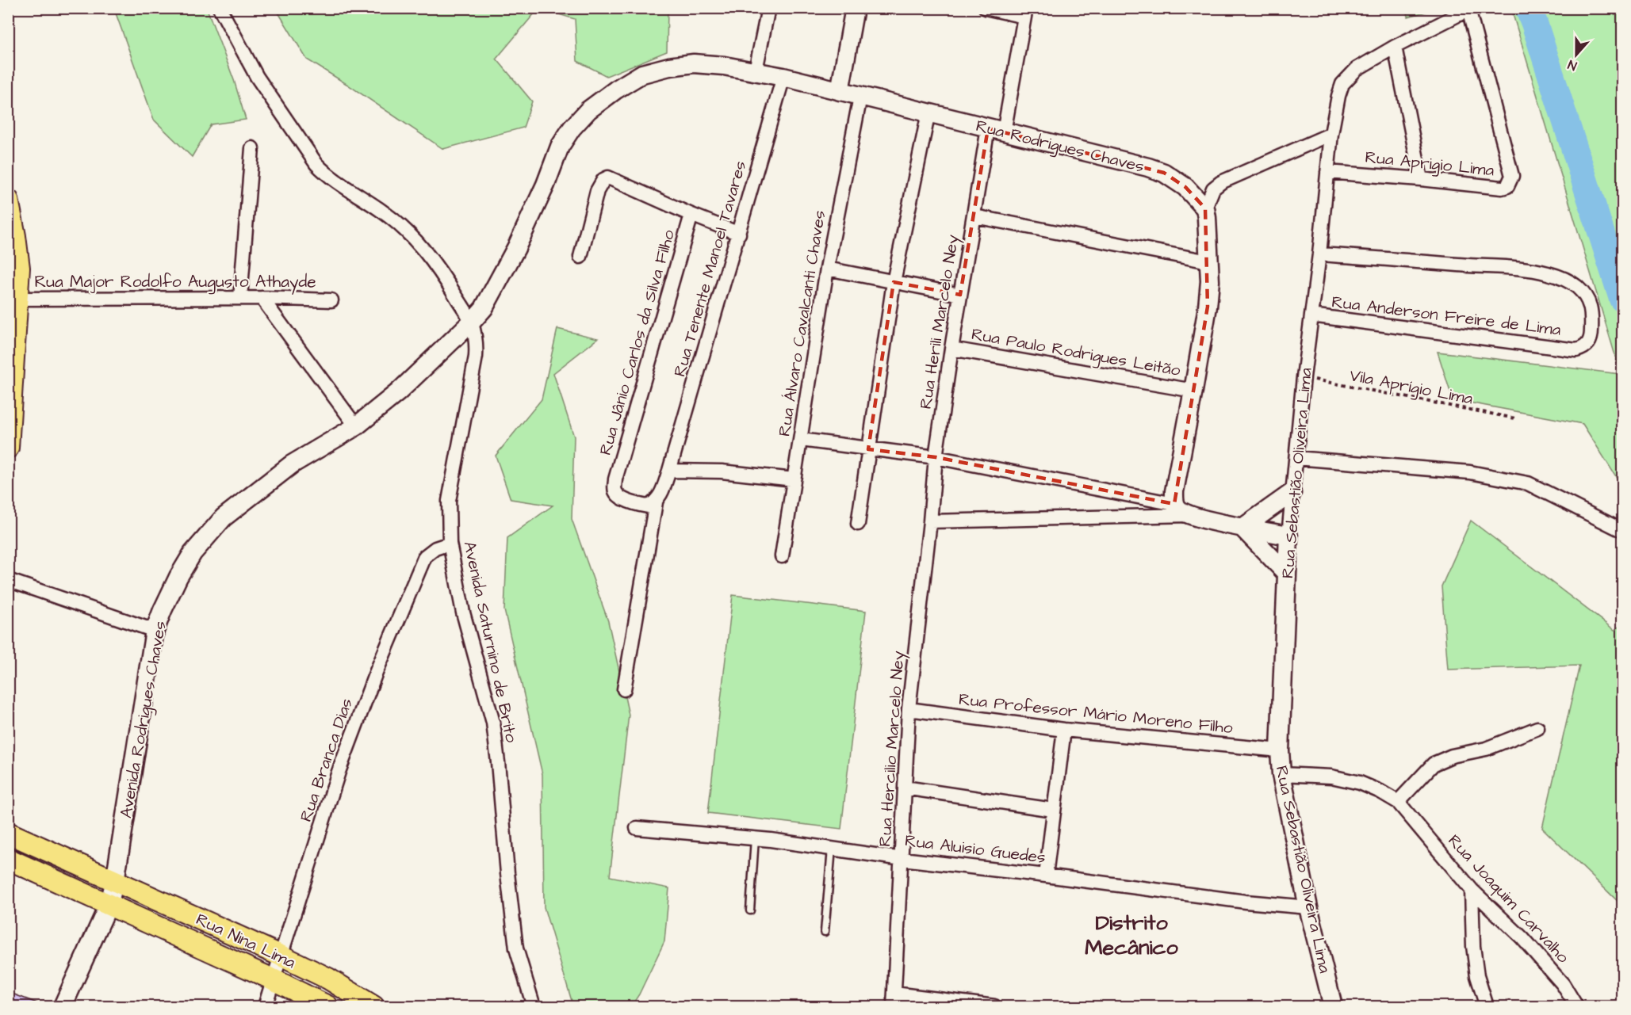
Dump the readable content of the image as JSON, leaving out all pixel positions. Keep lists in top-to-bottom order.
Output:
{
  "streets": {
    "main road": ["Rua Nina Lima"],
    "street": [
      "Rua Rodrigues Chaves",
      "Rua Aprigio Lima",
      "Rua Tenente Manoel Tavares",
      "Rua Major Rodolfo Augusto Athayde",
      "Rua Anderson Freire de Lima",
      "Rua Herili Marcelo Ney",
      "Rua Álvaro Cavalcanti Chaves",
      "Rua Jânio Carlos da Silva Filho",
      "Rua Paulo Rodrigues Leitão",
      "Rua Sebastião Oliveira Lima",
      "Avenida Saturnino de Brito",
      "Rua Professor Mário Moreno Filho",
      "Avenida Rodrigues Chaves",
      "Rua Hercilio Marcelo Ney",
      "Rua Branca Dias",
      "Rua Aluisio Guedes",
      "Rua Joaquim Carvalho"
    ],
    "path": ["Vila Aprígio Lima"]
  },
  "crossings": [
    ["Rua Rodrigues Chaves", "Rua Tenente Manoel Tavares"],
    ["Rua Rodrigues Chaves", "Rua Herili Marcelo Ney"],
    ["Rua Rodrigues Chaves", "Rua Álvaro Cavalcanti Chaves"],
    ["Rua Rodrigues Chaves", "Avenida Rodrigues Chaves"],
    ["Rua Aprigio Lima", "Rua Sebastião Oliveira Lima"],
    ["Rua Tenente Manoel Tavares", "Rua Jânio Carlos da Silva Filho"],
    ["Rua Anderson Freire de Lima", "Rua Sebastião Oliveira Lima"],
    ["Rua Herili Marcelo Ney", "Rua Paulo Rodrigues Leitão"],
    ["Rua Herili Marcelo Ney", "Rua Hercilio Marcelo Ney"],
    ["Vila Aprígio Lima", "Rua Sebastião Oliveira Lima"],
    ["Rua Sebastião Oliveira Lima", "Rua Professor Mário Moreno Filho"],
    ["Rua Sebastião Oliveira Lima", "Rua Aluisio Guedes"],
    ["Rua Sebastião Oliveira Lima", "Rua Joaquim Carvalho"],
    ["Avenida Saturnino de Brito", "Avenida Rodrigues Chaves"],
    ["Avenida Saturnino de Brito", "Rua Branca Dias"],
    ["Rua Professor Mário Moreno Filho", "Rua Hercilio Marcelo Ney"],
    ["Avenida Rodrigues Chaves", "Rua Nina Lima"],
    ["Rua Hercilio Marcelo Ney", "Rua Aluisio Guedes"],
    ["Rua Branca Dias", "Rua Nina Lima"]
  ],
  "districts": ["Distrito Mecânico"],
  "north": "bottom"
}
